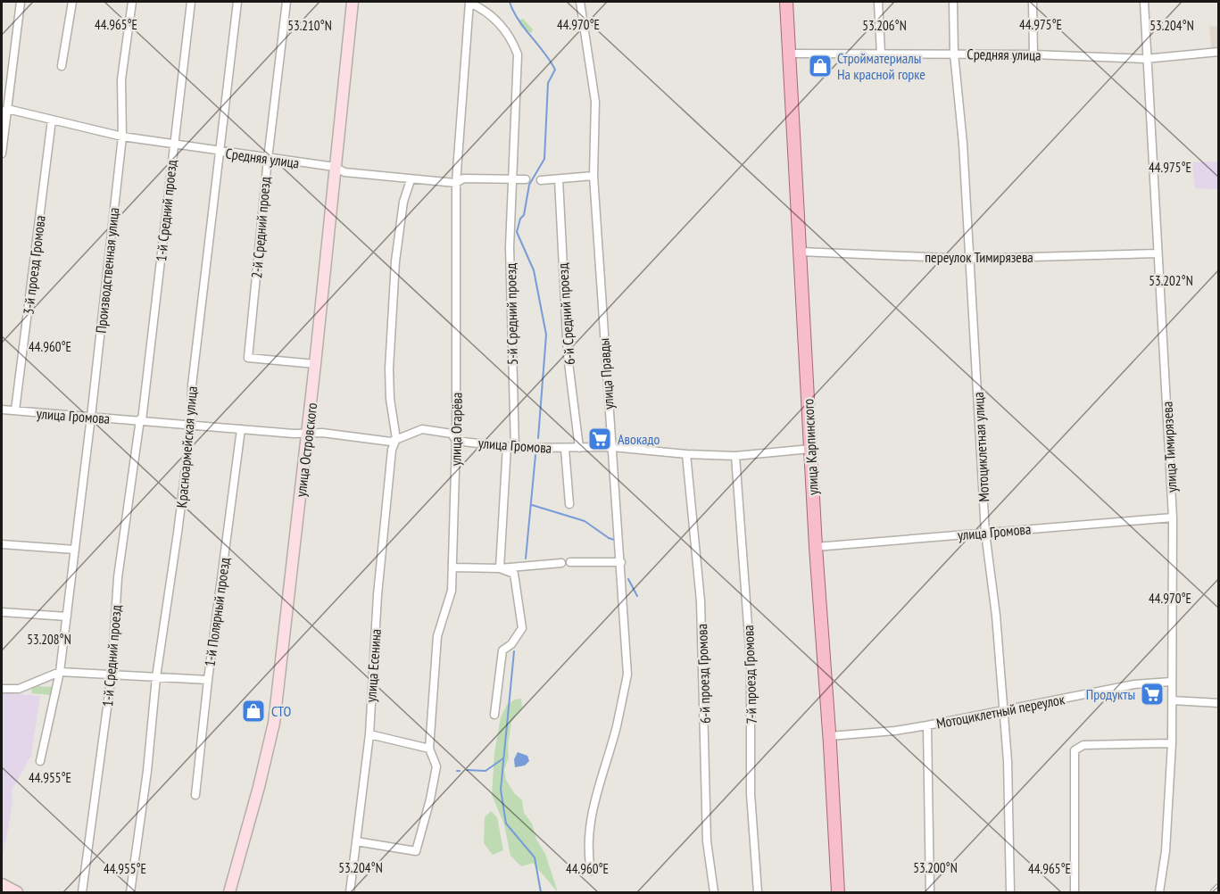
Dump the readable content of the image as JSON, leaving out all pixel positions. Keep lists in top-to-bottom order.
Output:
{
  "streets": {
    "main road": ["улица Карпинского"],
    "street": [
      "Средняя улица",
      "1-й Средний проезд",
      "2-й Средний проезд",
      "переулок Тимирязева",
      "3-й проезд Громова",
      "Производственная улица",
      "5-й Средний проезд",
      "6-й Средний проезд",
      "улица Правды",
      "улица Громова",
      "улица Огарёва",
      "Красноармейская улица",
      "Мотоциклетная улица",
      "улица Тимирязева",
      "улица Островского",
      "1-й Полярный проезд",
      "улица Есенина",
      "6-й проезд Громова",
      "7-й проезд Громова",
      "Мотоциклетный переулок"
    ]
  },
  "crossings": [
    ["Средняя улица", "1-й Средний проезд"],
    ["Средняя улица", "2-й Средний проезд"],
    ["Средняя улица", "3-й проезд Громова"],
    ["Средняя улица", "Производственная улица"],
    ["Средняя улица", "5-й Средний проезд"],
    ["Средняя улица", "улица Огарёва"],
    ["Средняя улица", "Красноармейская улица"],
    ["Средняя улица", "улица Карпинского"],
    ["Средняя улица", "Мотоциклетная улица"],
    ["Средняя улица", "улица Тимирязева"],
    ["Средняя улица", "улица Островского"],
    ["1-й Средний проезд", "улица Громова"],
    ["2-й Средний проезд", "улица Островского"],
    ["переулок Тимирязева", "улица Карпинского"],
    ["переулок Тимирязева", "Мотоциклетная улица"],
    ["переулок Тимирязева", "улица Тимирязева"],
    ["3-й проезд Громова", "улица Громова"],
    ["Производственная улица", "улица Громова"],
    ["5-й Средний проезд", "улица Громова"],
    ["5-й Средний проезд", "улица Огарёва"],
    ["6-й Средний проезд", "улица Громова"],
    ["улица Правды", "улица Громова"],
    ["улица Громова", "улица Огарёва"],
    ["улица Громова", "Красноармейская улица"],
    ["улица Громова", "улица Карпинского"],
    ["улица Громова", "Мотоциклетная улица"],
    ["улица Громова", "улица Тимирязева"],
    ["улица Громова", "улица Островского"],
    ["улица Громова", "1-й Полярный проезд"],
    ["улица Громова", "улица Есенина"],
    ["улица Громова", "6-й проезд Громова"],
    ["улица Громова", "7-й проезд Громова"],
    ["улица Огарёва", "улица Есенина"],
    ["улица Карпинского", "Мотоциклетный переулок"],
    ["Мотоциклетная улица", "Мотоциклетный переулок"],
    ["улица Тимирязева", "Мотоциклетный переулок"]
  ],
  "places": {
    "shop": ["Стройматериалы На красной горке", "СТО"],
    "supermarket": ["Авокадо", "Продукты"]
  },
  "coordinates": [
    "44.965°E",
    "44.970°E",
    "44.975°E",
    "53.210°N",
    "53.206°N",
    "53.204°N",
    "53.202°N",
    "44.960°E",
    "53.208°N",
    "44.955°E",
    "53.200°N"
  ]
}
